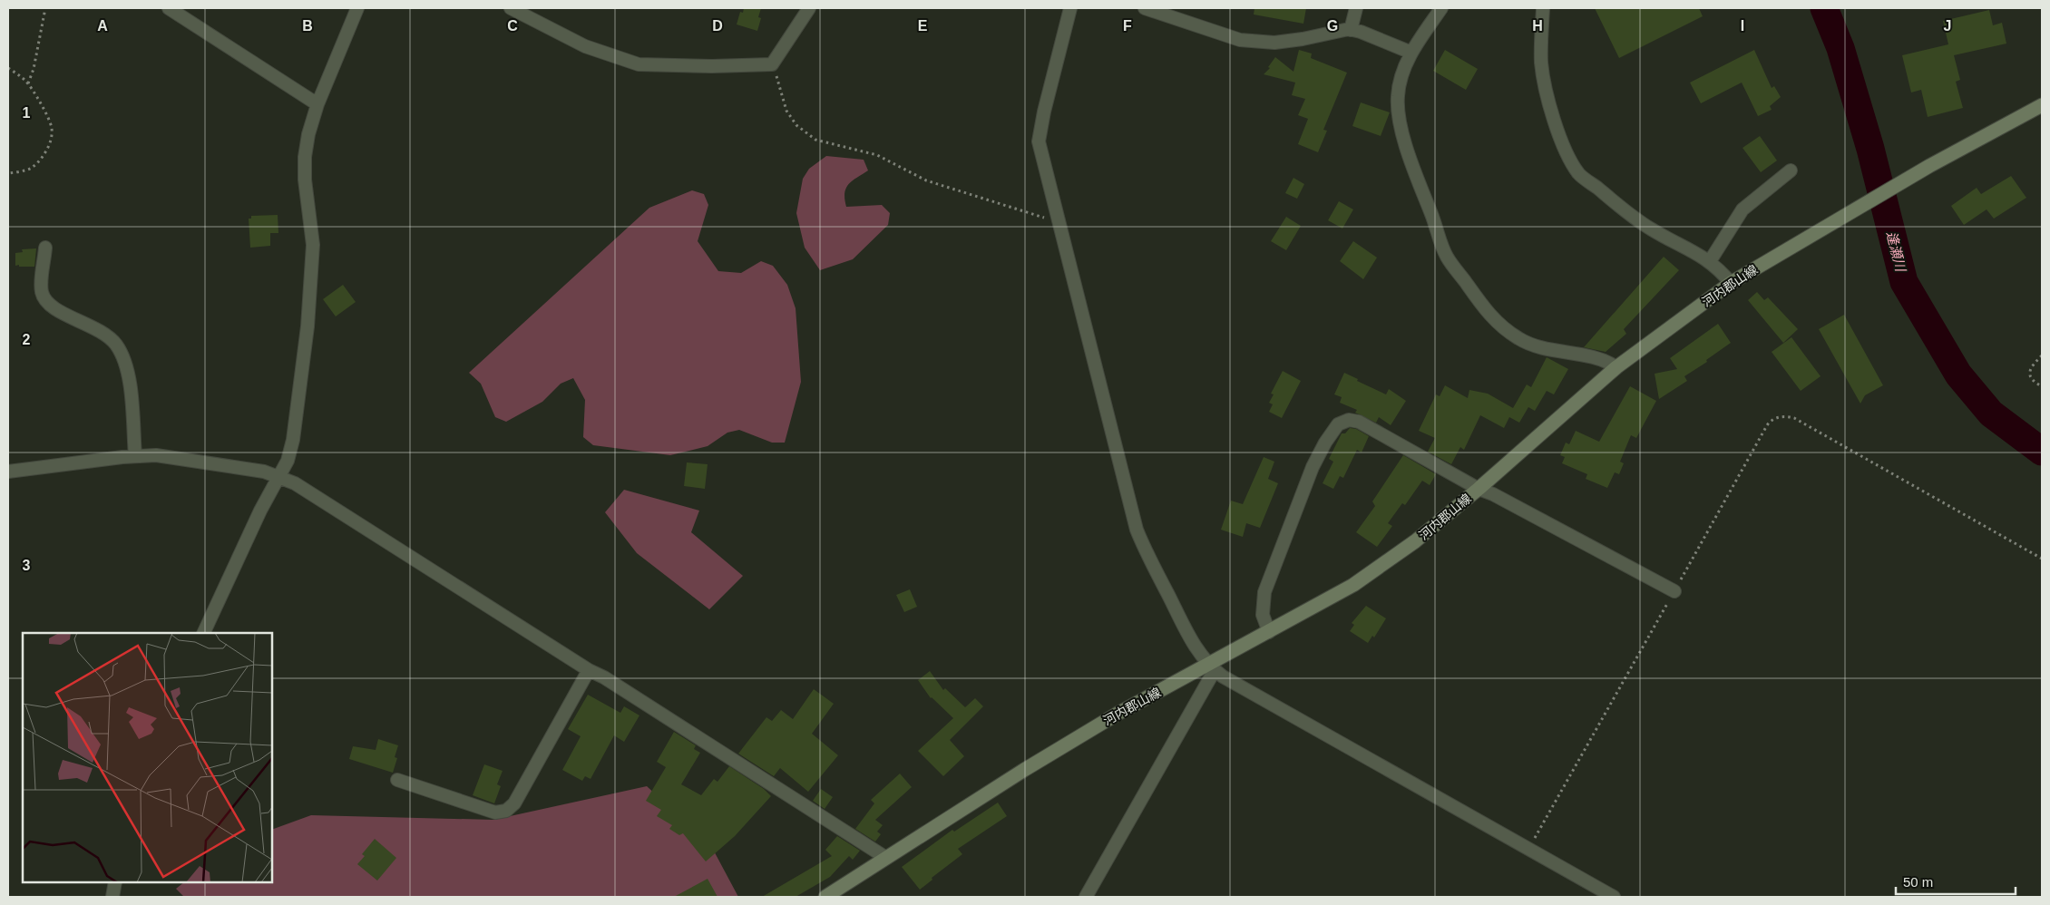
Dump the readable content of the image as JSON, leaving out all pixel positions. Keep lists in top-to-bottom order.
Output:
{
  "streets": {
    "main road": ["河内郡山線"]
  },
  "water": ["逢瀬川"],
  "scale_bar": "50 m",
  "grid": {
    "columns": [
      "A",
      "B",
      "C",
      "D",
      "E",
      "F",
      "G",
      "H",
      "I",
      "J"
    ],
    "rows": ["1", "2", "3"]
  }
}
